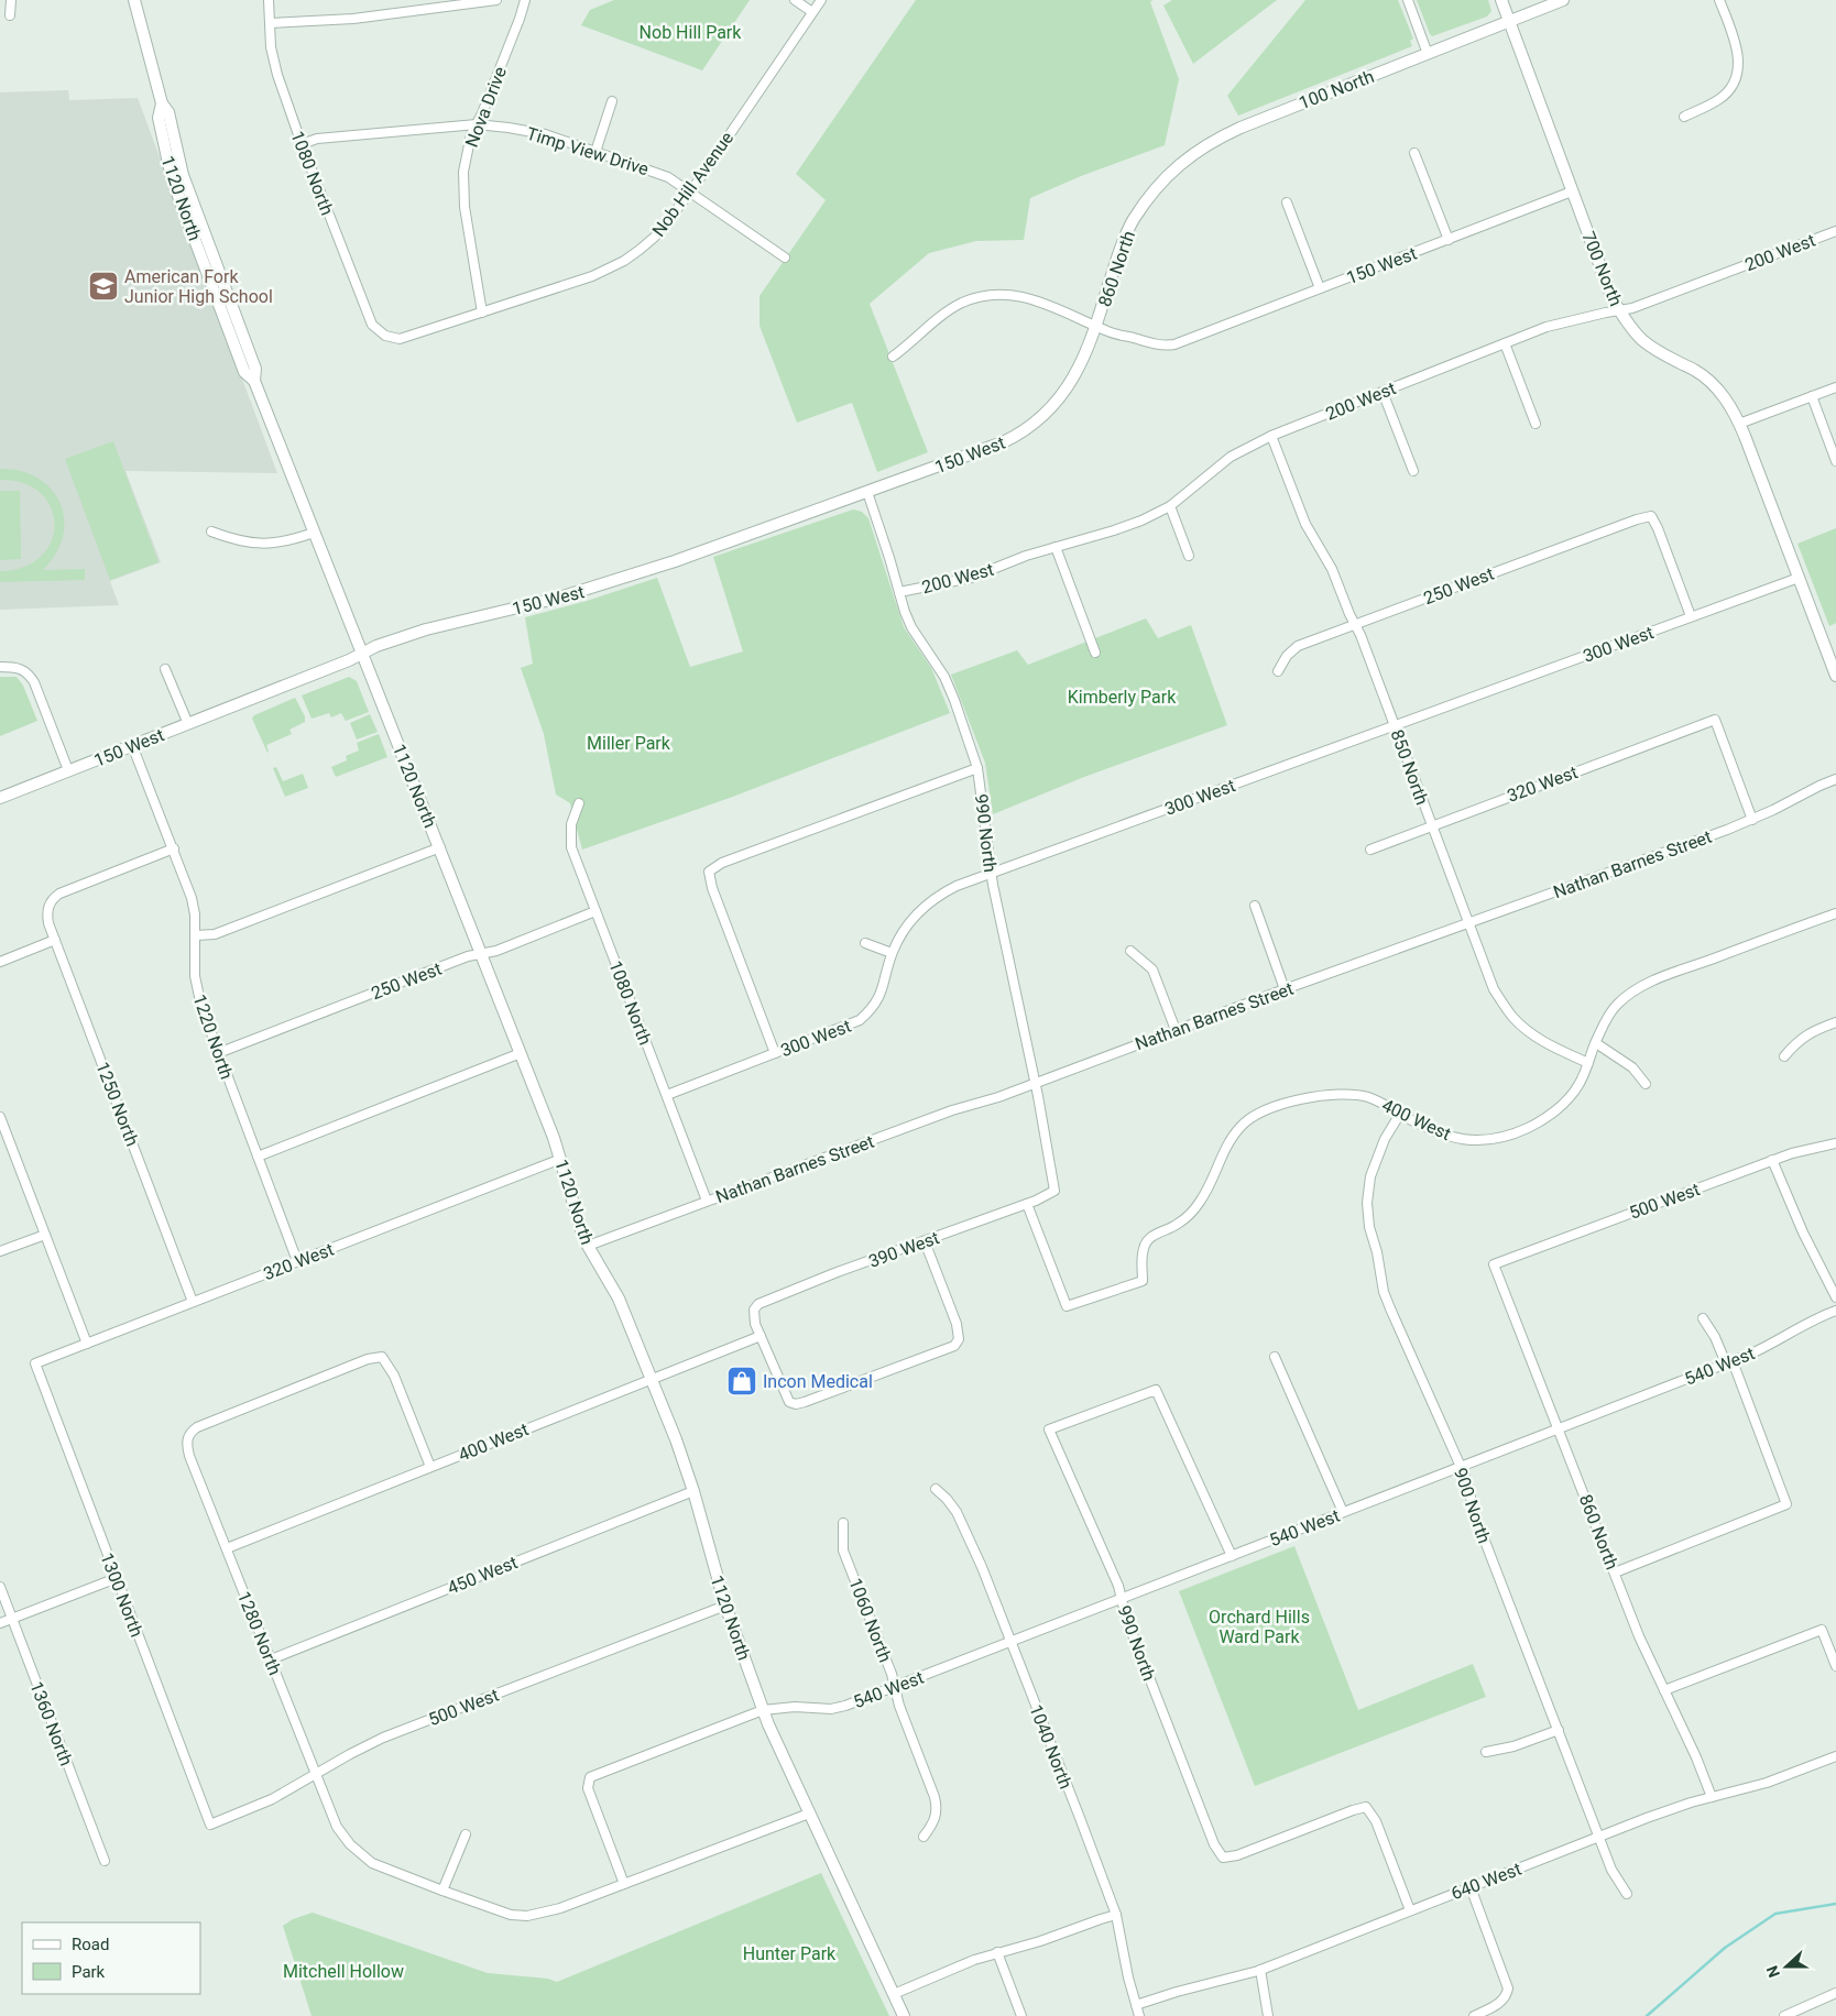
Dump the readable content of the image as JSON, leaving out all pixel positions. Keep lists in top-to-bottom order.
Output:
{
  "streets": {
    "street": [
      "100 North",
      "Nova Drive",
      "Timp View Drive",
      "1080 North",
      "Nob Hill Avenue",
      "1120 North",
      "200 West",
      "150 West",
      "860 North",
      "700 North",
      "250 West",
      "300 West",
      "850 North",
      "320 West",
      "990 North",
      "Nathan Barnes Street",
      "1220 North",
      "1250 North",
      "400 West",
      "500 West",
      "390 West",
      "540 West",
      "900 North",
      "450 West",
      "1300 North",
      "1060 North",
      "1280 North",
      "1360 North",
      "1040 North",
      "640 West"
    ]
  },
  "crossings": [
    ["100 North", "860 North"],
    ["100 North", "700 North"],
    ["Nova Drive", "Timp View Drive"],
    ["Nova Drive", "Nob Hill Avenue"],
    ["Timp View Drive", "1080 North"],
    ["Timp View Drive", "Nob Hill Avenue"],
    ["1080 North", "Nob Hill Avenue"],
    ["1080 North", "250 West"],
    ["1080 North", "300 West"],
    ["1080 North", "Nathan Barnes Street"],
    ["1120 North", "150 West"],
    ["1120 North", "250 West"],
    ["1120 North", "320 West"],
    ["1120 North", "Nathan Barnes Street"],
    ["1120 North", "400 West"],
    ["1120 North", "500 West"],
    ["1120 North", "540 West"],
    ["1120 North", "450 West"],
    ["1120 North", "1280 North"],
    ["200 West", "700 North"],
    ["200 West", "850 North"],
    ["200 West", "990 North"],
    ["150 West", "860 North"],
    ["150 West", "700 North"],
    ["150 West", "990 North"],
    ["150 West", "1220 North"],
    ["860 North", "500 West"],
    ["860 North", "540 West"],
    ["860 North", "640 West"],
    ["700 North", "300 West"],
    ["250 West", "300 West"],
    ["250 West", "850 North"],
    ["250 West", "1220 North"],
    ["300 West", "850 North"],
    ["300 West", "990 North"],
    ["850 North", "320 West"],
    ["850 North", "Nathan Barnes Street"],
    ["850 North", "400 West"],
    ["320 West", "Nathan Barnes Street"],
    ["320 West", "1220 North"],
    ["320 West", "1250 North"],
    ["320 West", "1300 North"],
    ["990 North", "Nathan Barnes Street"],
    ["990 North", "390 West"],
    ["990 North", "540 West"],
    ["990 North", "640 West"],
    ["1220 North", "1250 North"],
    ["400 West", "390 West"],
    ["400 West", "900 North"],
    ["400 West", "1280 North"],
    ["500 West", "1300 North"],
    ["500 West", "1280 North"],
    ["540 West", "900 North"],
    ["540 West", "1060 North"],
    ["540 West", "1280 North"],
    ["540 West", "1040 North"],
    ["900 North", "640 West"],
    ["450 West", "1280 North"],
    ["1040 North", "640 West"]
  ],
  "parks": [
    "Nob Hill Park",
    "Kimberly Park",
    "Miller Park",
    "Orchard Hills Ward Park",
    "Hunter Park",
    "Mitchell Hollow"
  ],
  "places": {
    "school or university": ["American Fork Junior High School"],
    "shop": ["Incon Medical"]
  },
  "legend": ["Road", "Park"],
  "north": "left"
}
